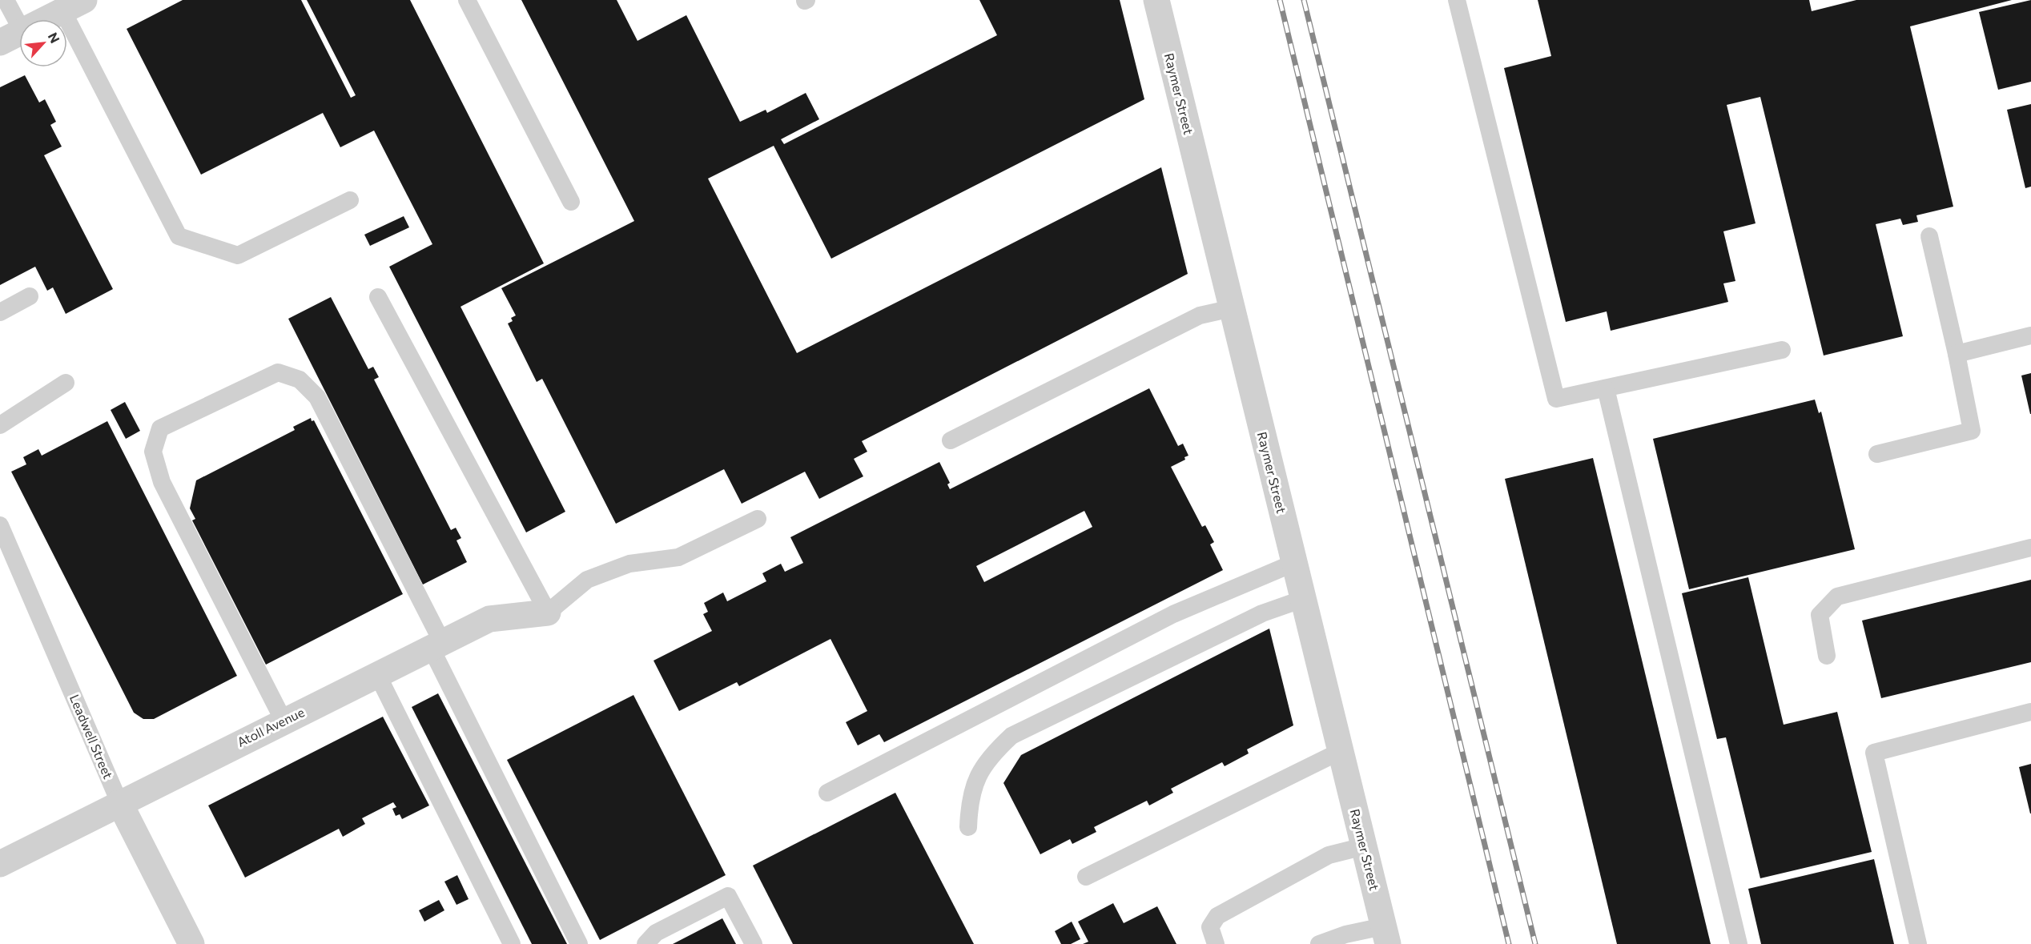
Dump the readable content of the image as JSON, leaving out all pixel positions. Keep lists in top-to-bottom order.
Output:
{
  "streets": {
    "street": ["Raymer Street", "Atoll Avenue", "Leadwell Street"]
  },
  "crossings": [
    ["Atoll Avenue", "Leadwell Street"]
  ],
  "north": "top right"
}
